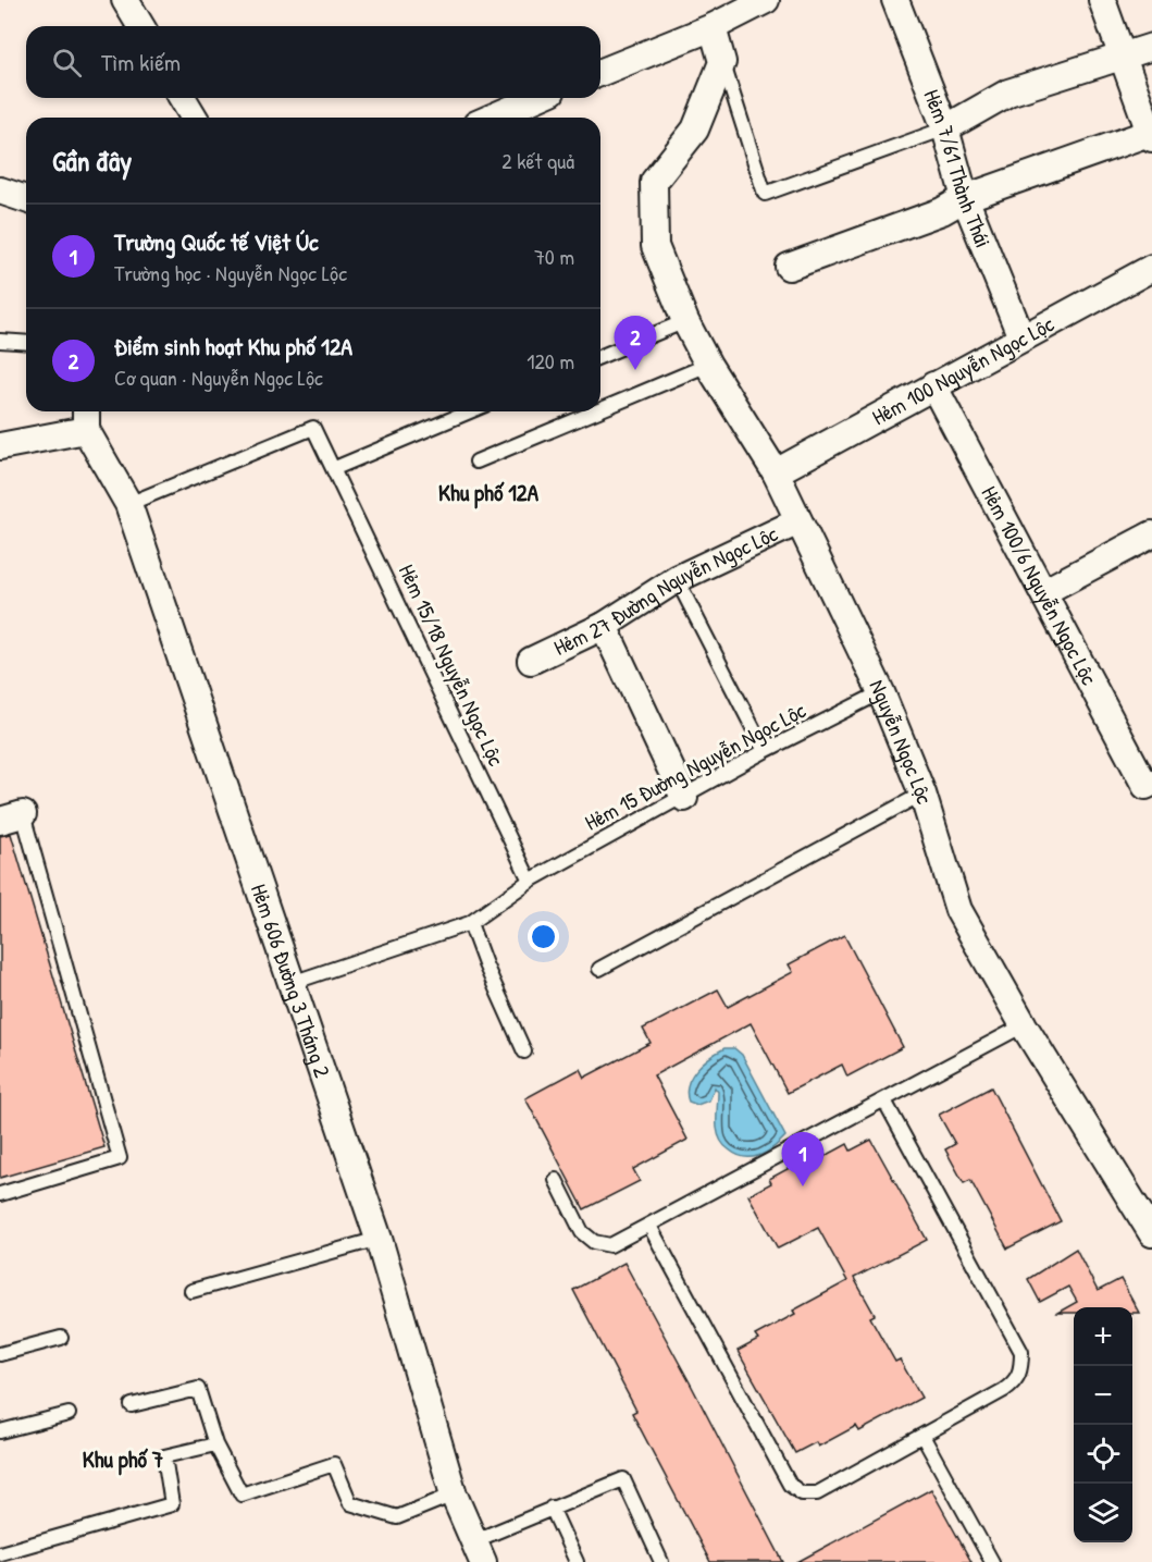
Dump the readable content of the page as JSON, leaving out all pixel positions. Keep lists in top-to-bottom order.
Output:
{
  "streets": {
    "street": [
      "Hẻm 7/61 Thành Thái",
      "Hẻm 100 Nguyễn Ngọc Lộc",
      "Hẻm 100/6 Nguyễn Ngọc Lộc",
      "Hẻm 27 Đường Nguyễn Ngọc Lộc",
      "Nguyễn Ngọc Lộc",
      "Hẻm 606 Đường 3 Tháng 2"
    ],
    "lane": ["Hẻm 15/18 Nguyễn Ngọc Lộc", "Hẻm 15 Đường Nguyễn Ngọc Lộc"]
  },
  "crossings": [
    ["Hẻm 7/61 Thành Thái", "Hẻm 100 Nguyễn Ngọc Lộc"],
    ["Hẻm 100 Nguyễn Ngọc Lộc", "Hẻm 100/6 Nguyễn Ngọc Lộc"],
    ["Hẻm 100 Nguyễn Ngọc Lộc", "Nguyễn Ngọc Lộc"],
    ["Hẻm 27 Đường Nguyễn Ngọc Lộc", "Nguyễn Ngọc Lộc"],
    ["Hẻm 15/18 Nguyễn Ngọc Lộc", "Hẻm 15 Đường Nguyễn Ngọc Lộc"],
    ["Hẻm 15/18 Nguyễn Ngọc Lộc", "Hẻm 606 Đường 3 Tháng 2"],
    ["Nguyễn Ngọc Lộc", "Hẻm 15 Đường Nguyễn Ngọc Lộc"],
    ["Hẻm 15 Đường Nguyễn Ngọc Lộc", "Hẻm 606 Đường 3 Tháng 2"]
  ],
  "districts": ["Khu phố 12A", "Khu phố 7"],
  "page": {
    "search": "Tìm kiếm",
    "heading": ["Gần đây", "2 kết quả"],
    "list": [
      {
        "mark": "1",
        "name": "Trường Quốc tế Việt Úc",
        "note": "Trường học · Nguyễn Ngọc Lộc",
        "value": "70 m"
      },
      {
        "mark": "2",
        "name": "Điểm sinh hoạt Khu phố 12A",
        "note": "Cơ quan · Nguyễn Ngọc Lộc",
        "value": "120 m"
      }
    ],
    "pins": ["2", "1"],
    "map_buttons": ["+", "−"]
  }
}
